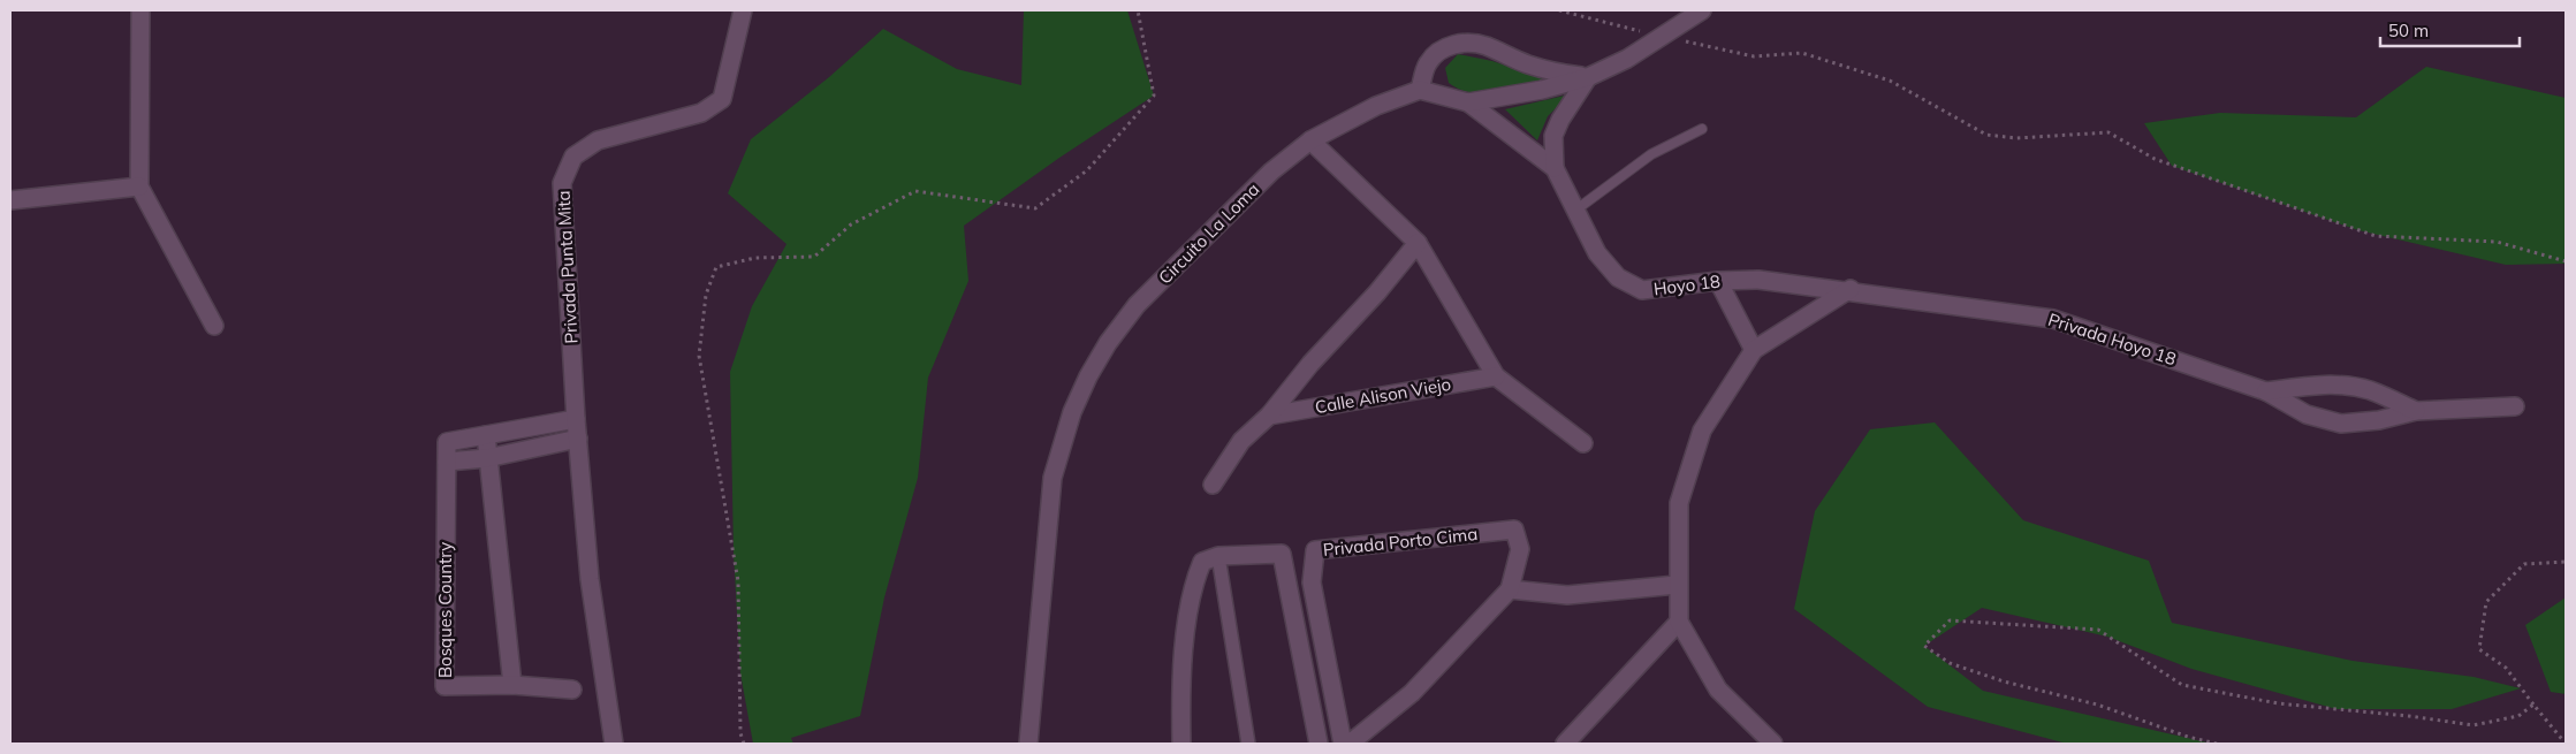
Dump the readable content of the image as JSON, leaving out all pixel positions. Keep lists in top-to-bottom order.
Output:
{
  "streets": {
    "street": [
      "Circuito La Loma",
      "Privada Punta Mita",
      "Hoyo 18",
      "Privada Hoyo 18",
      "Calle Alison Viejo",
      "Privada Porto Cima",
      "Bosques Country"
    ]
  },
  "crossings": [
    ["Hoyo 18", "Privada Hoyo 18"]
  ],
  "scale_bar": "50 m"
}
